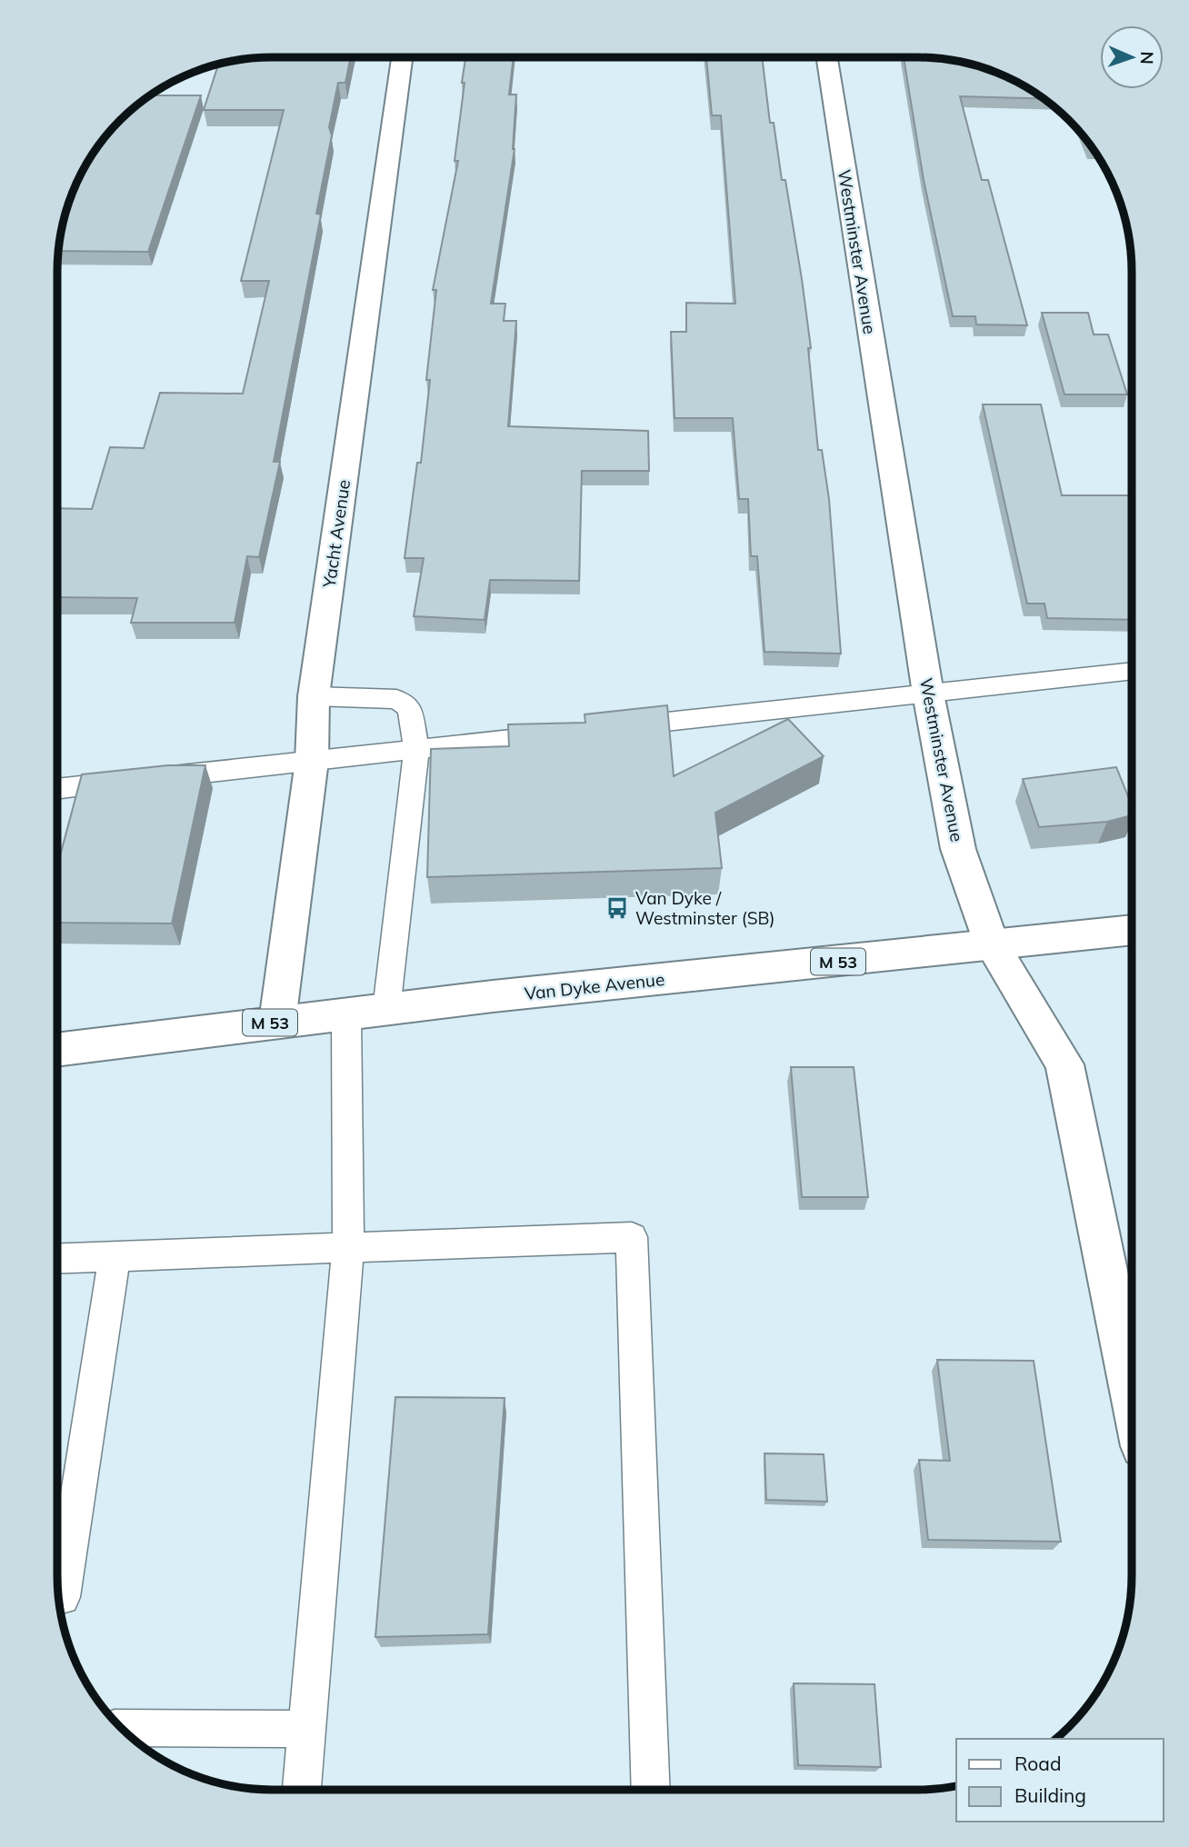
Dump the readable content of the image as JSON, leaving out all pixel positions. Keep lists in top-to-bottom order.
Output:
{
  "streets": {
    "street": [
      "Westminster Avenue",
      "Yacht Avenue",
      "M 53",
      "Van Dyke Avenue"
    ]
  },
  "crossings": [
    ["Westminster Avenue", "Van Dyke Avenue"],
    ["Yacht Avenue", "Van Dyke Avenue"]
  ],
  "places": {
    "bus stop": ["Van Dyke / Westminster (SB)"]
  },
  "legend": ["Road", "Building"],
  "north": "right"
}
